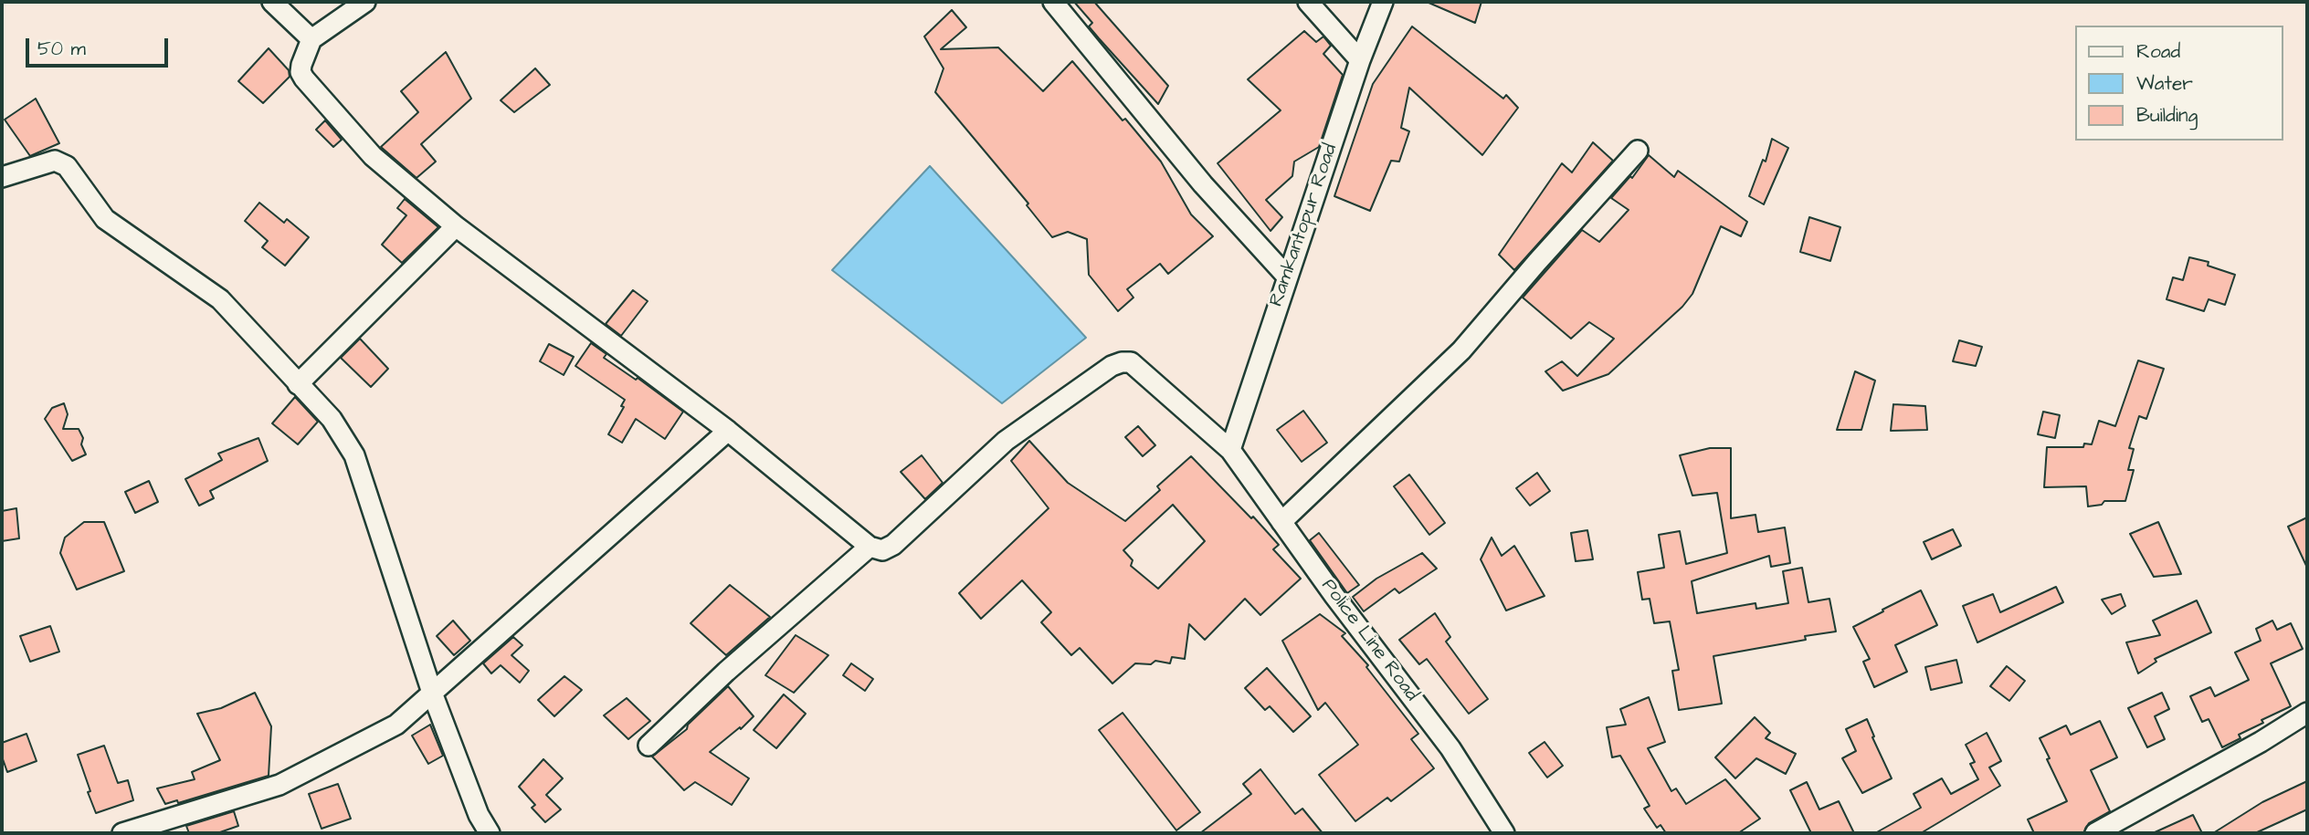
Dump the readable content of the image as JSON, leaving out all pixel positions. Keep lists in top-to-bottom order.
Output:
{
  "streets": {
    "street": ["Ramkantopur Road", "Police Line Road"]
  },
  "crossings": [
    ["Ramkantopur Road", "Police Line Road"]
  ],
  "legend": ["Road", "Water", "Building"],
  "scale_bar": "50 m"
}
